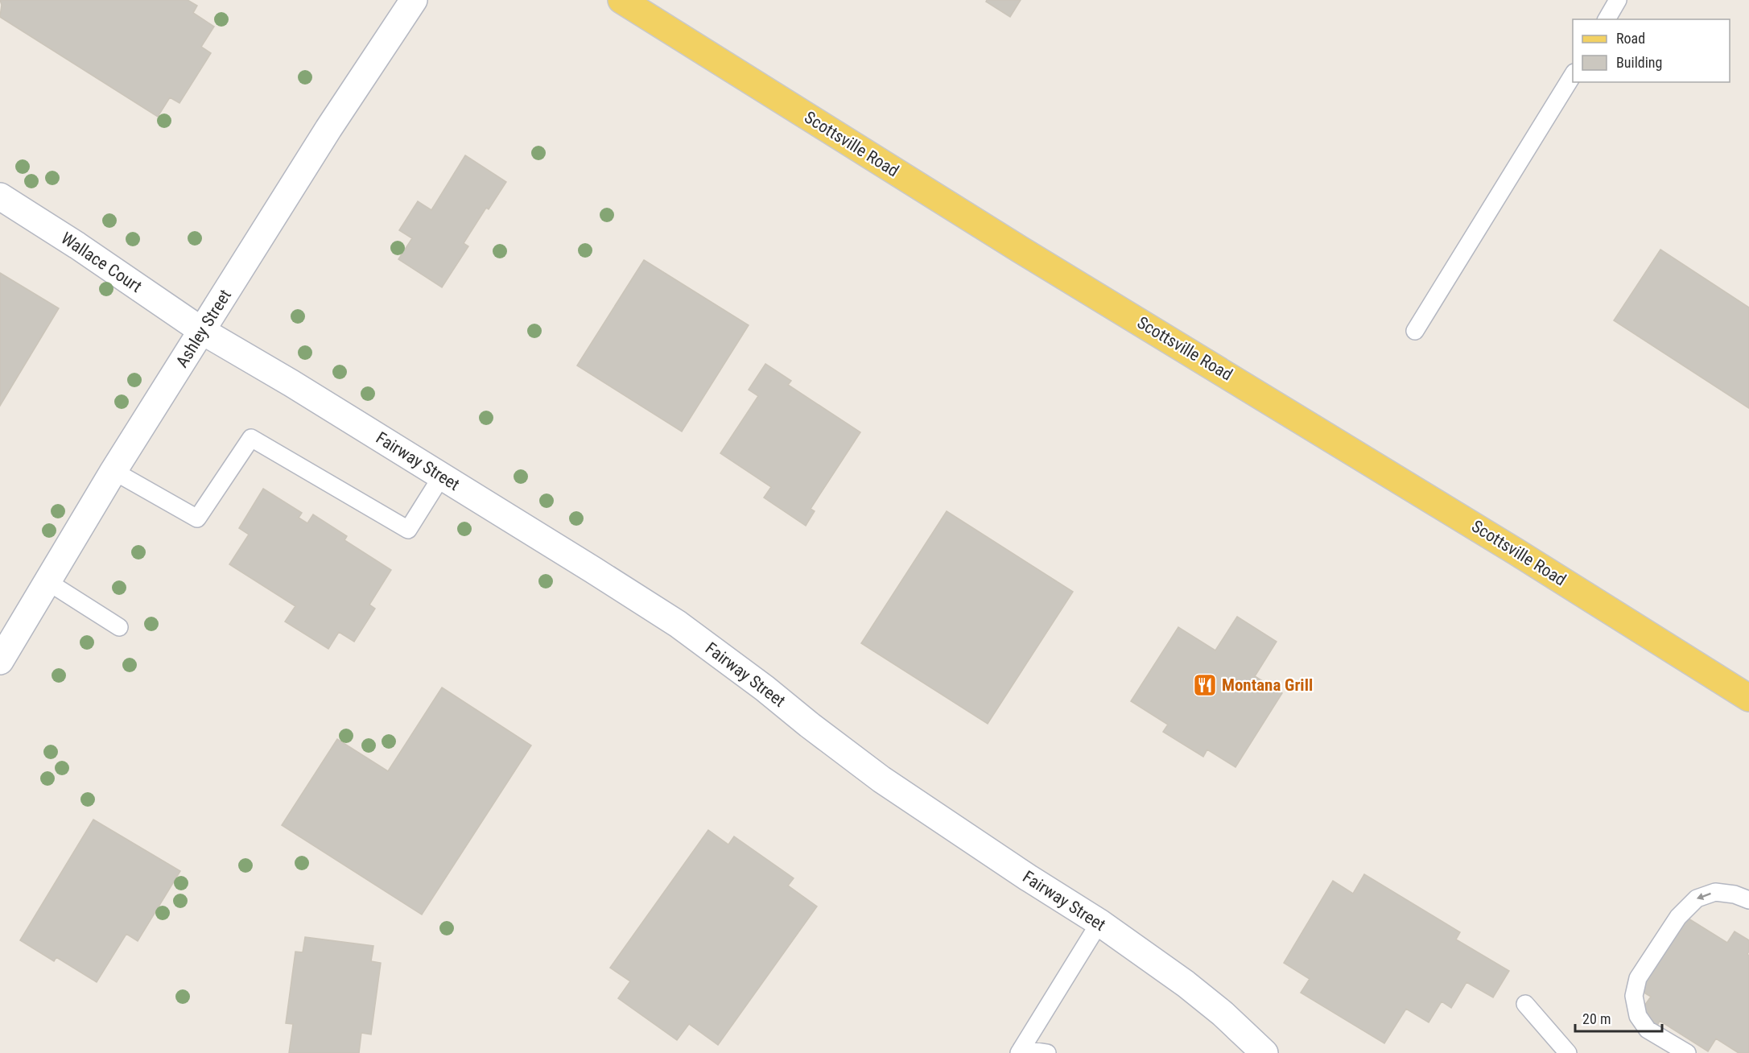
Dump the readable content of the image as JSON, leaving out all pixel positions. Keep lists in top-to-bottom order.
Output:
{
  "streets": {
    "main road": ["Scottsville Road"],
    "street": ["Wallace Court", "Ashley Street", "Fairway Street"]
  },
  "crossings": [
    ["Wallace Court", "Ashley Street"],
    ["Wallace Court", "Fairway Street"],
    ["Ashley Street", "Fairway Street"]
  ],
  "places": {
    "restaurant": ["Montana Grill"]
  },
  "legend": ["Road", "Building"],
  "scale_bar": "20 m"
}
